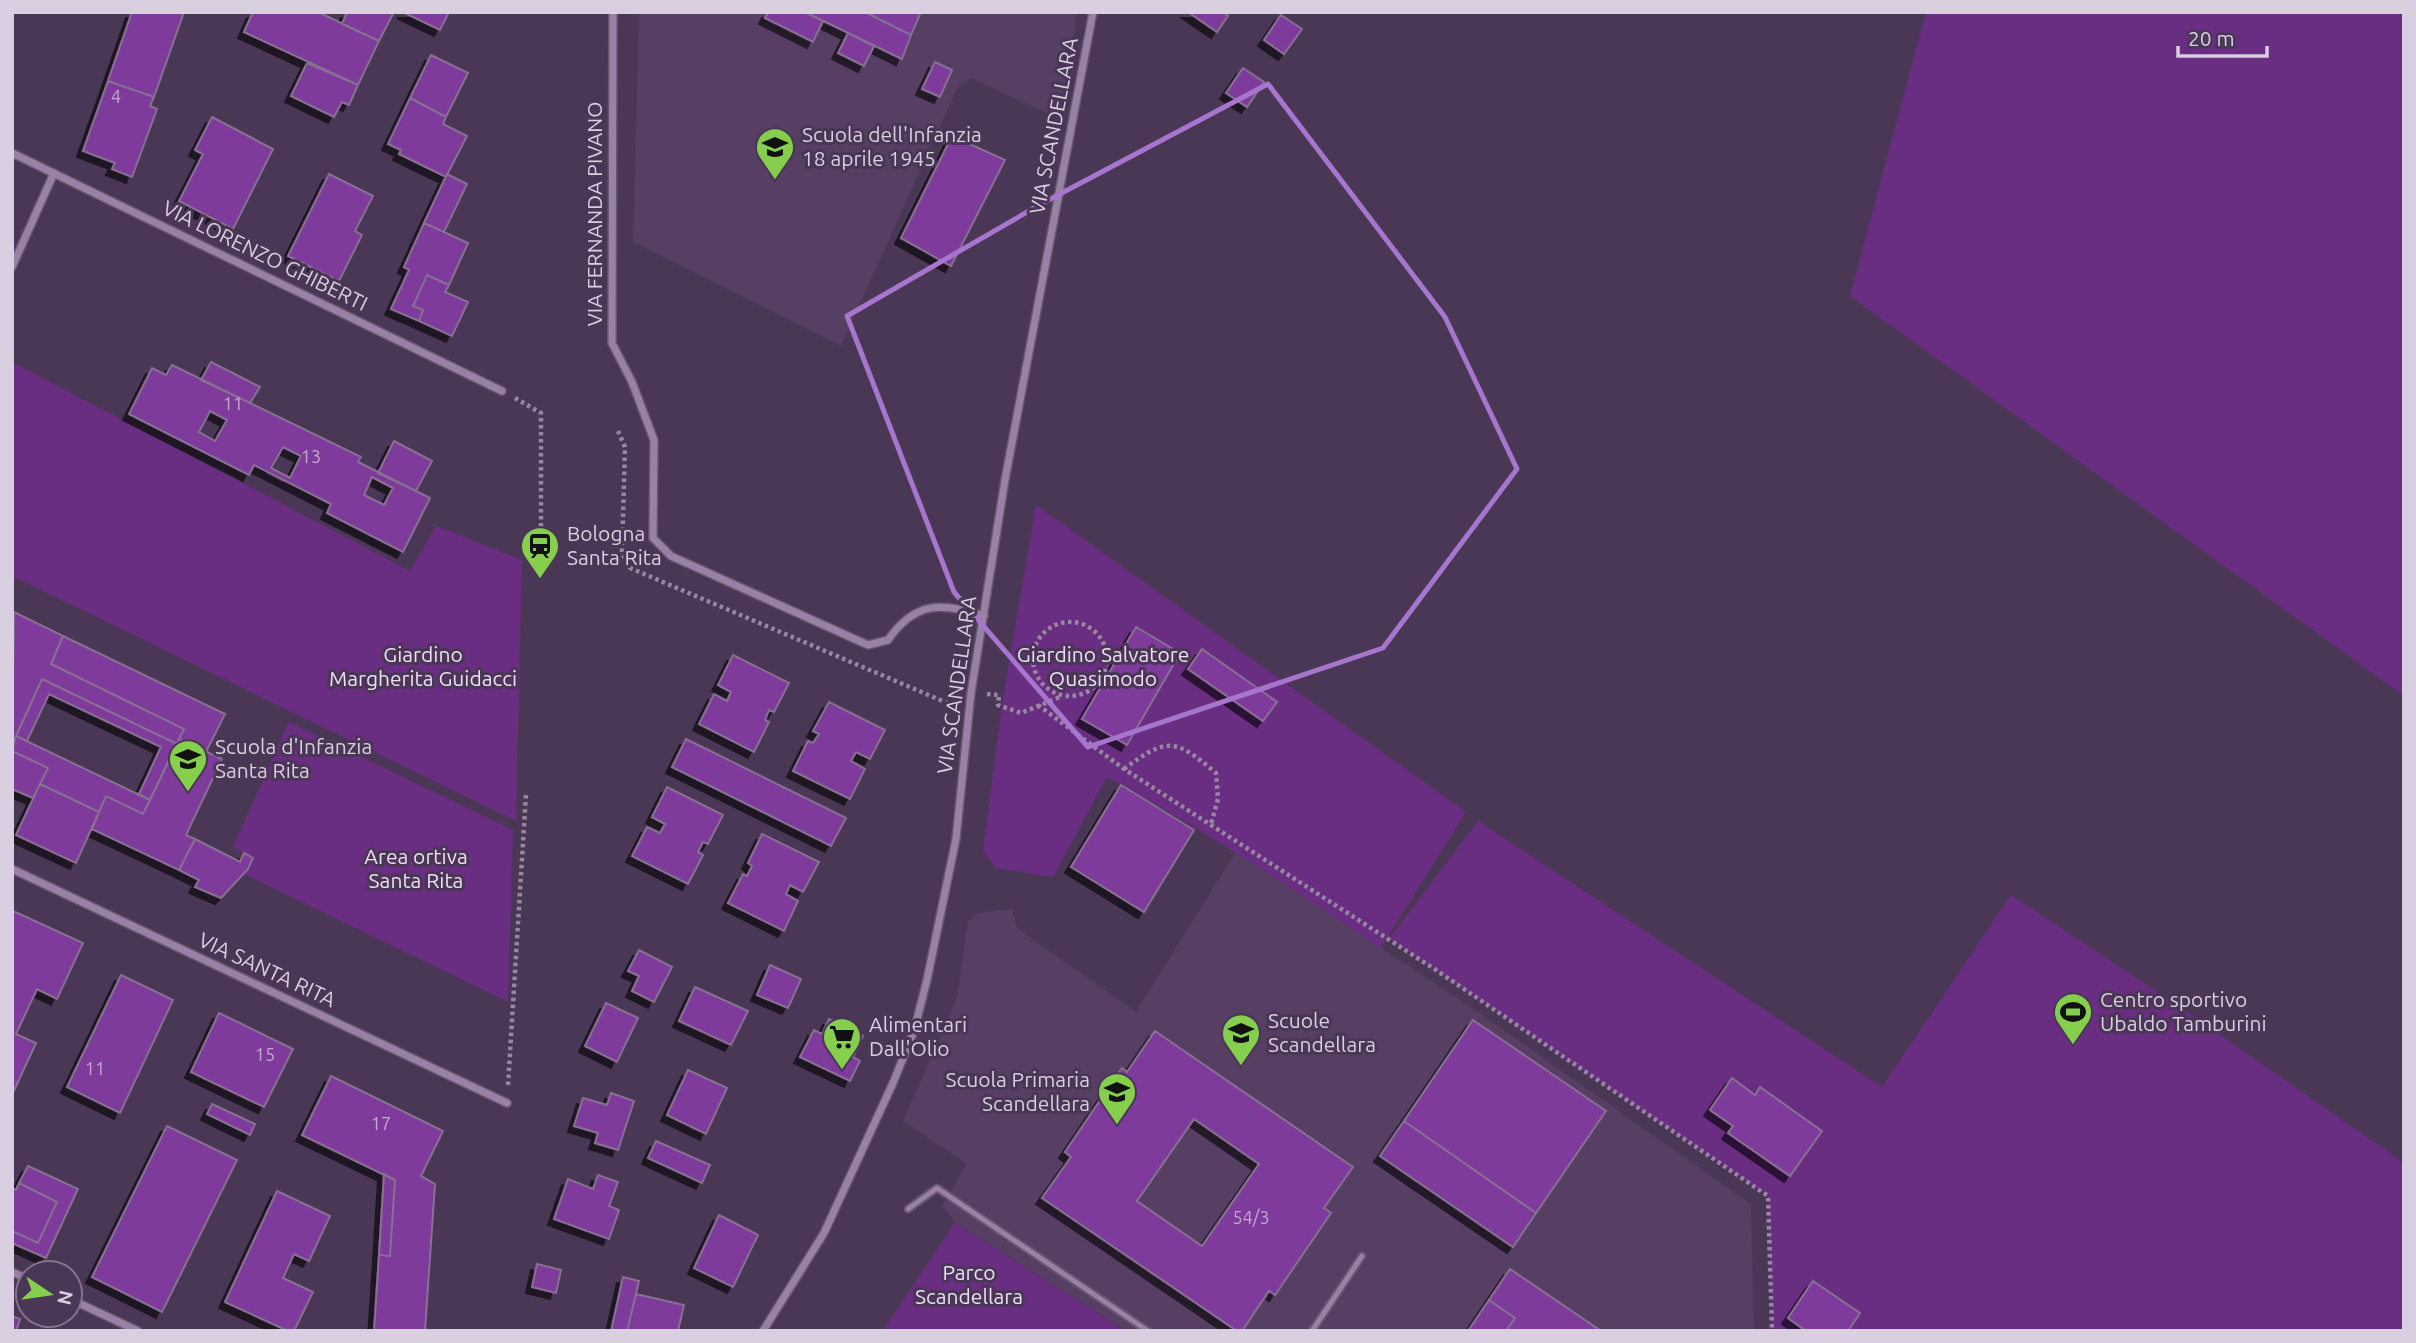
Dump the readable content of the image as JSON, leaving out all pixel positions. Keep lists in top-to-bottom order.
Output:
{
  "streets": {
    "street": [
      "VIA SCANDELLARA",
      "VIA FERNANDA PIVANO",
      "VIA LORENZO GHIBERTI",
      "VIA SANTA RITA"
    ]
  },
  "crossings": [
    ["VIA SCANDELLARA", "VIA FERNANDA PIVANO"]
  ],
  "parks": [
    "Giardino Margherita Guidacci",
    "Giardino Salvatore Quasimodo",
    "Area ortiva Santa Rita",
    "Parco Scandellara"
  ],
  "places": {
    "school or university": [
      "Scuola dell'Infanzia 18 aprile 1945",
      "Scuola d'Infanzia Santa Rita",
      "Scuole Scandellara",
      "Scuola Primaria Scandellara"
    ],
    "station": ["Bologna Santa Rita"],
    "sports": ["Centro sportivo Ubaldo Tamburini"],
    "supermarket": ["Alimentari Dall'Olio"]
  },
  "house_numbers": [
    "4",
    "11",
    "13",
    "15",
    "11",
    "17",
    "54/3"
  ],
  "scale_bar": "20 m",
  "north": "right"
}
